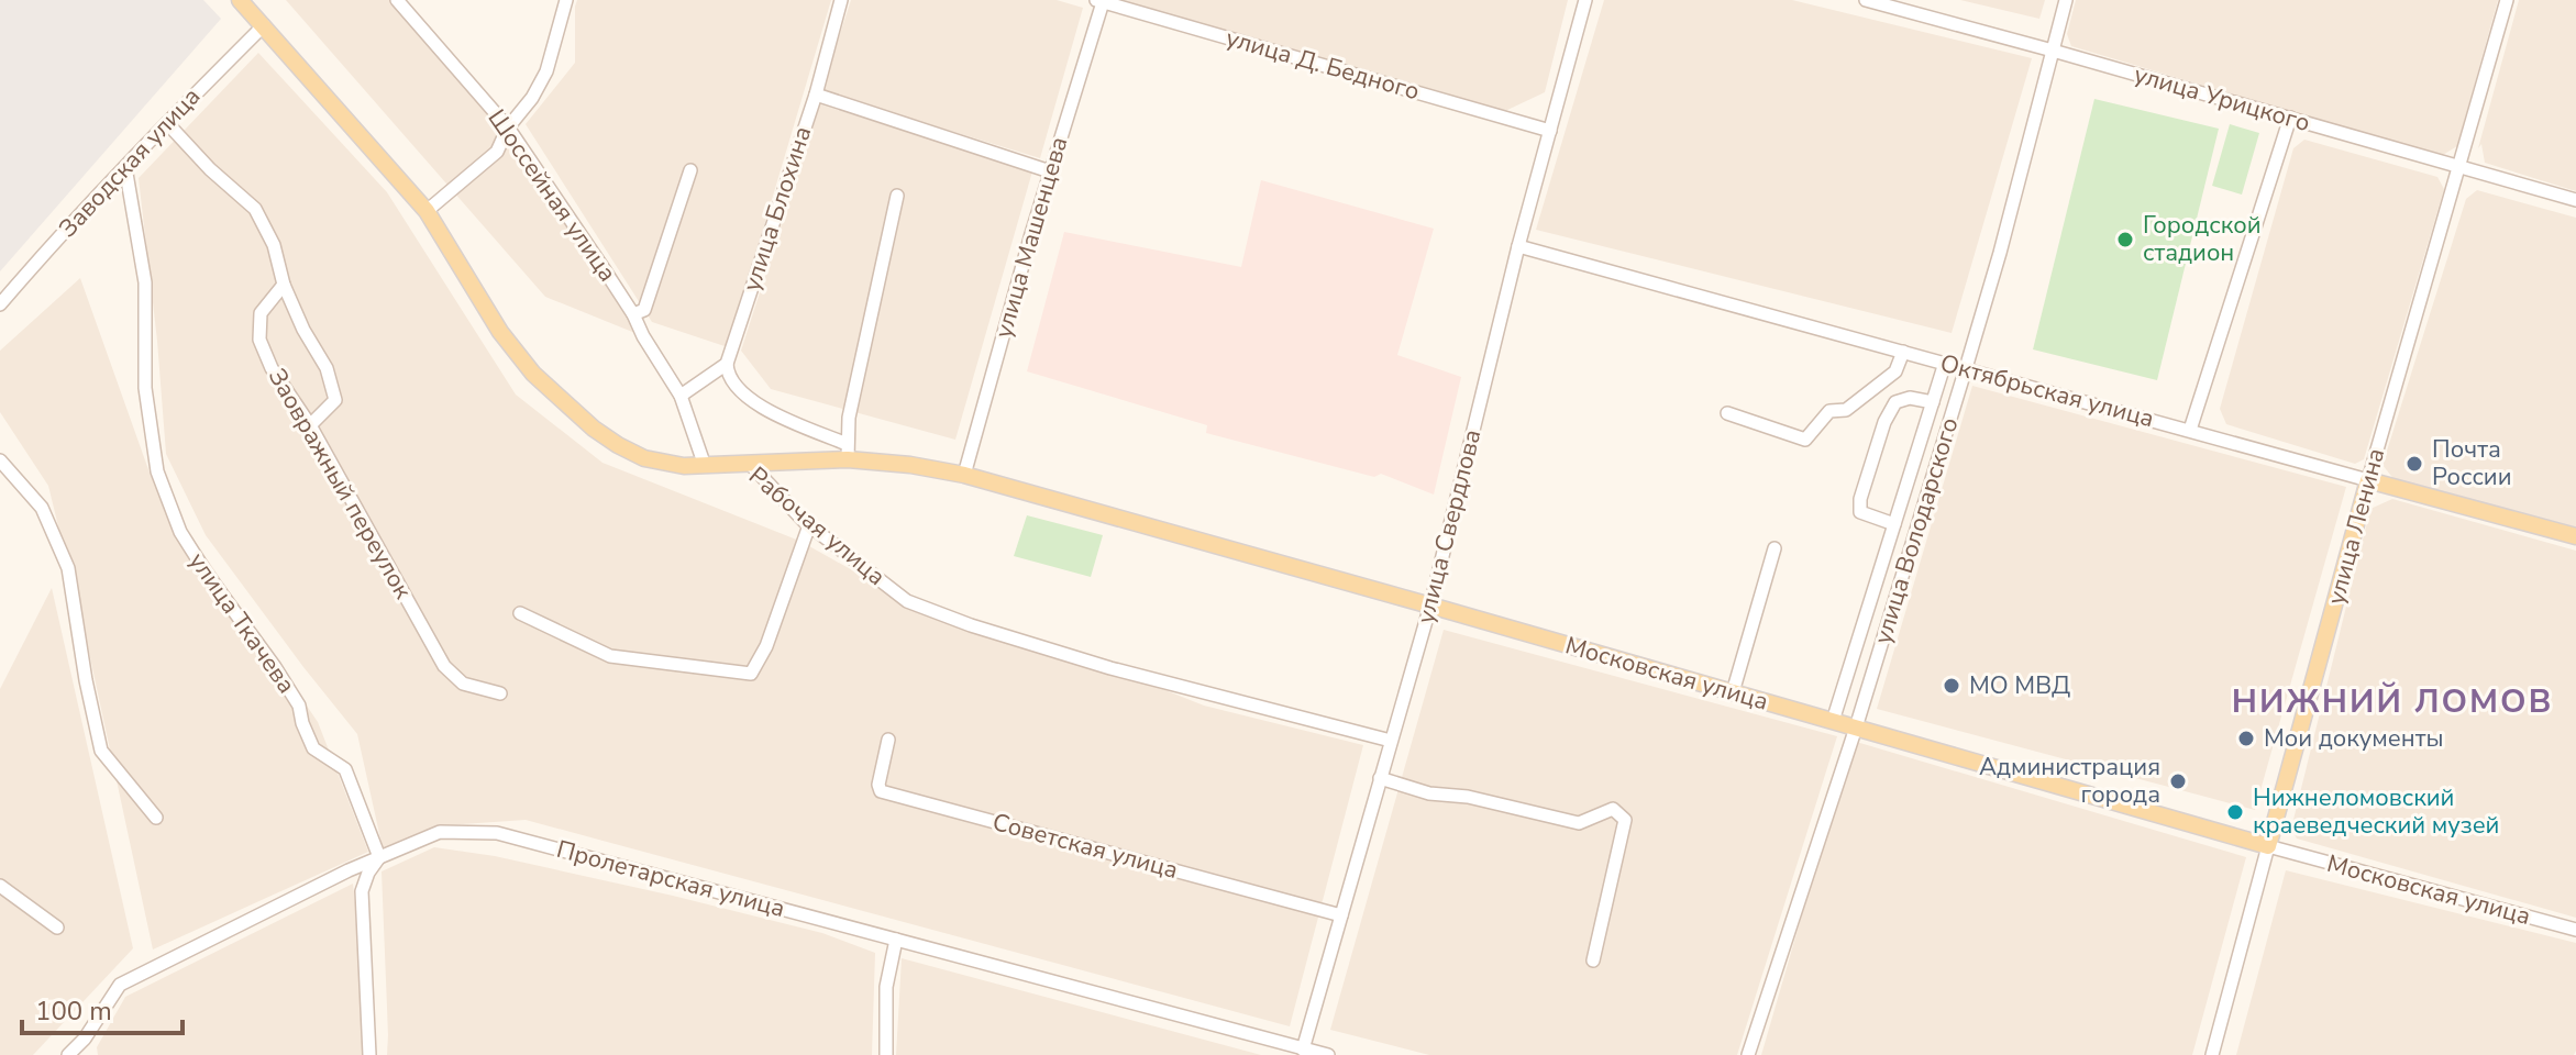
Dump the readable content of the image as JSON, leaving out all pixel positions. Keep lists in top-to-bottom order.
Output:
{
  "streets": {
    "main road": [
      "Октябрьская улица",
      "Рабочая улица",
      "улица Ленина",
      "Московская улица"
    ],
    "street": [
      "улица Д. Бедного",
      "улица Урицкого",
      "Заводская улица",
      "Шоссейная улица",
      "улица Блохина",
      "улица Машенцева",
      "Заовражный переулок",
      "улица Свердлова",
      "улица Володарского",
      "улица Ткачева",
      "Советская улица",
      "Пролетарская улица"
    ]
  },
  "crossings": [
    ["улица Д. Бедного", "улица Машенцева"],
    ["улица Д. Бедного", "улица Свердлова"],
    ["улица Урицкого", "улица Ленина"],
    ["улица Урицкого", "улица Володарского"],
    ["Заводская улица", "Рабочая улица"],
    ["Заводская улица", "улица Ткачева"],
    ["Шоссейная улица", "Рабочая улица"],
    ["улица Машенцева", "Московская улица"],
    ["Октябрьская улица", "улица Свердлова"],
    ["Октябрьская улица", "улица Ленина"],
    ["Октябрьская улица", "улица Володарского"],
    ["Рабочая улица", "улица Свердлова"],
    ["Рабочая улица", "Московская улица"],
    ["улица Свердлова", "Московская улица"],
    ["улица Свердлова", "Советская улица"],
    ["улица Свердлова", "Пролетарская улица"],
    ["улица Ленина", "Московская улица"],
    ["улица Володарского", "Московская улица"],
    ["улица Ткачева", "Пролетарская улица"]
  ],
  "districts": ["НИЖНИЙ ЛОМОВ"],
  "places": [
    "Городской стадион",
    "Почта России",
    "МО МВД",
    "Мои документы",
    "Администрация города",
    "Нижнеломовский краеведческий музей"
  ],
  "scale_bar": "100 m"
}
